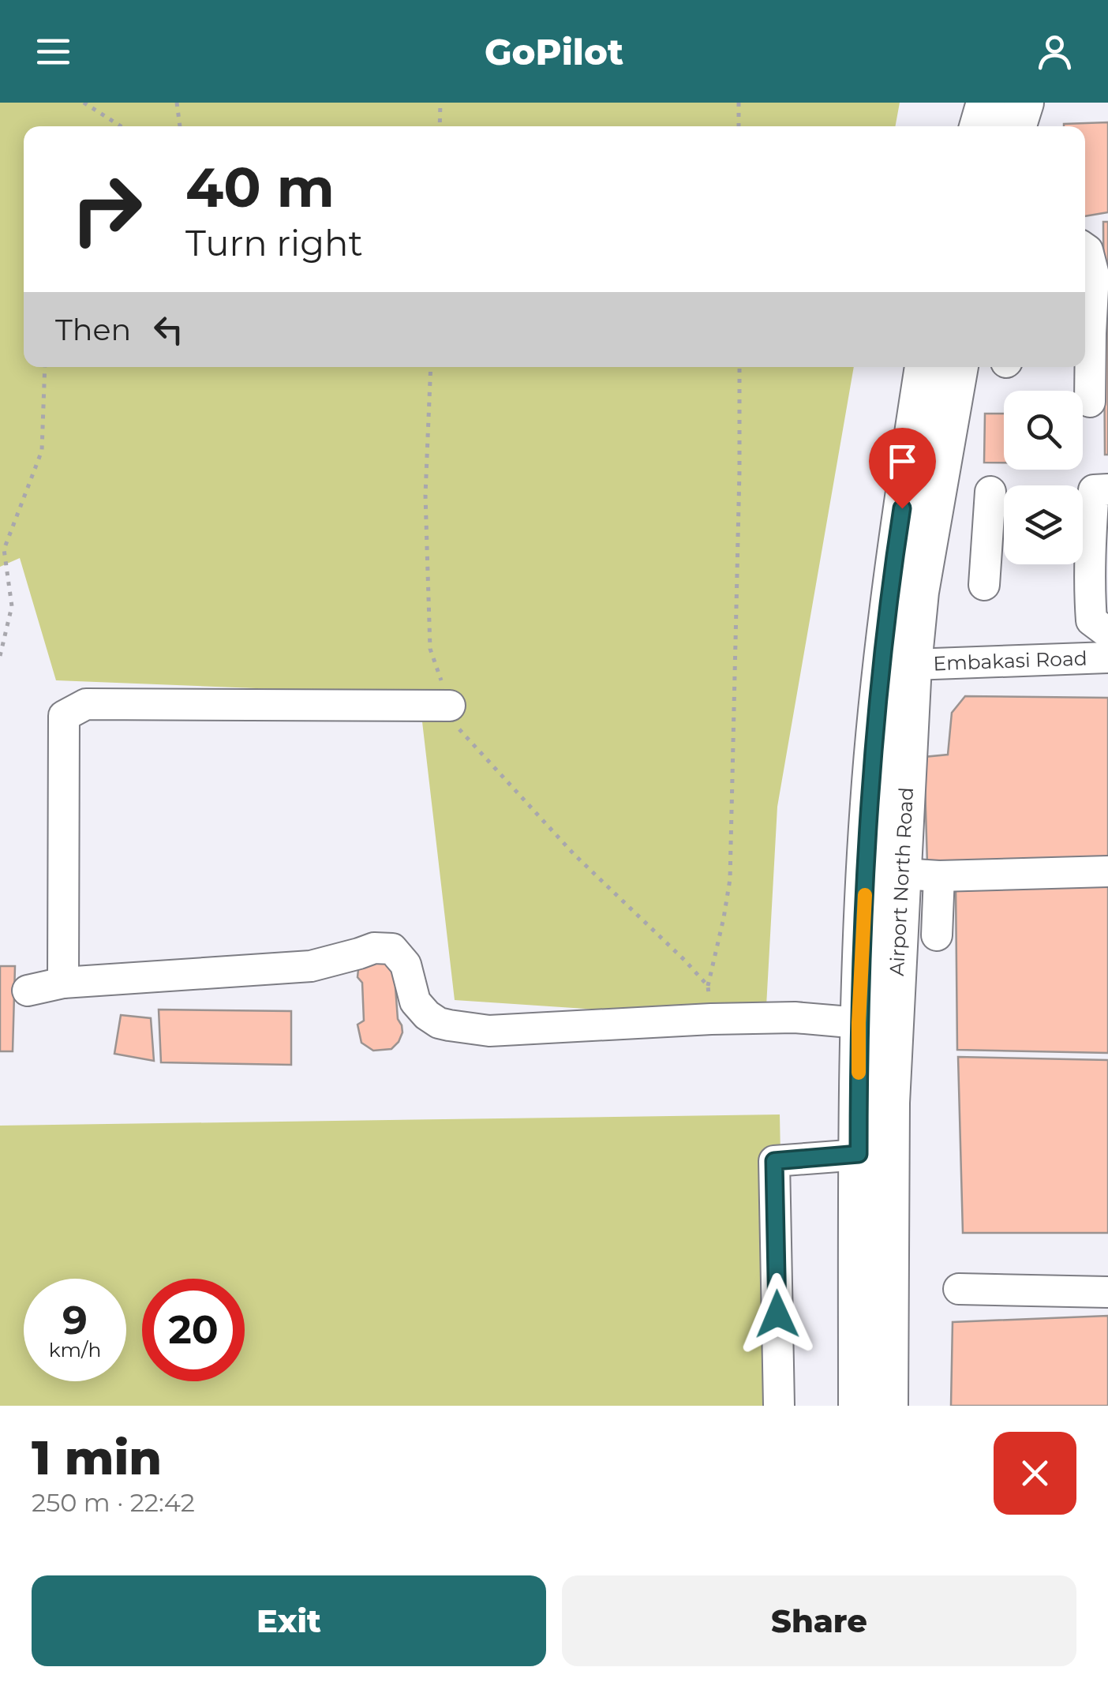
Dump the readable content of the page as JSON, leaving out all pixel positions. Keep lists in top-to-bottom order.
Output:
{
  "streets": {
    "main road": ["Airport North Road"],
    "street": ["Embakasi Road"]
  },
  "crossings": [
    ["Embakasi Road", "Airport North Road"]
  ],
  "page": {
    "header": "GoPilot",
    "turn": ["40 m", "Turn right"],
    "then": "Then",
    "speed": "9 km/h",
    "limit": "20",
    "heading": ["1 min", "250 m · 22:42"],
    "buttons": ["Exit", "Share"]
  }
}
